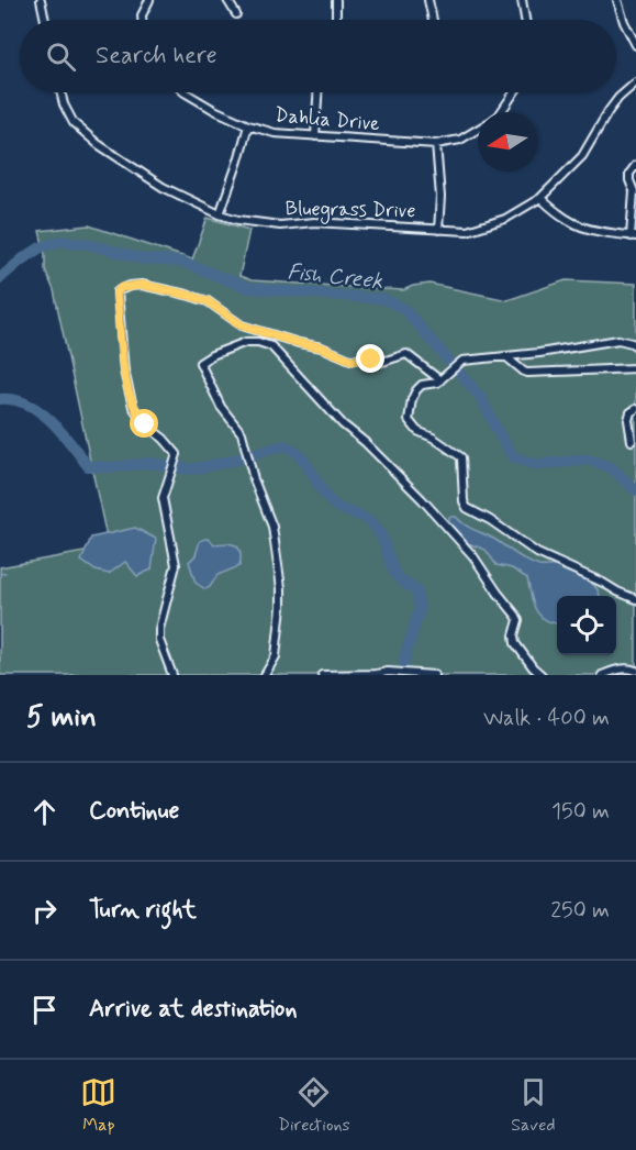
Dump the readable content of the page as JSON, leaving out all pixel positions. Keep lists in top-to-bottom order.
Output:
{
  "streets": {
    "street": ["Dahlia Drive", "Bluegrass Drive"]
  },
  "water": ["Fish Creek"],
  "north": "left",
  "page": {
    "search": "Search here",
    "heading": ["5 min", "Walk · 400 m"],
    "list": [
      ["Continue", "150 m"],
      ["Turn right", "250 m"],
      "Arrive at destination"
    ],
    "nav": ["Map", "Directions", "Saved"]
  }
}
